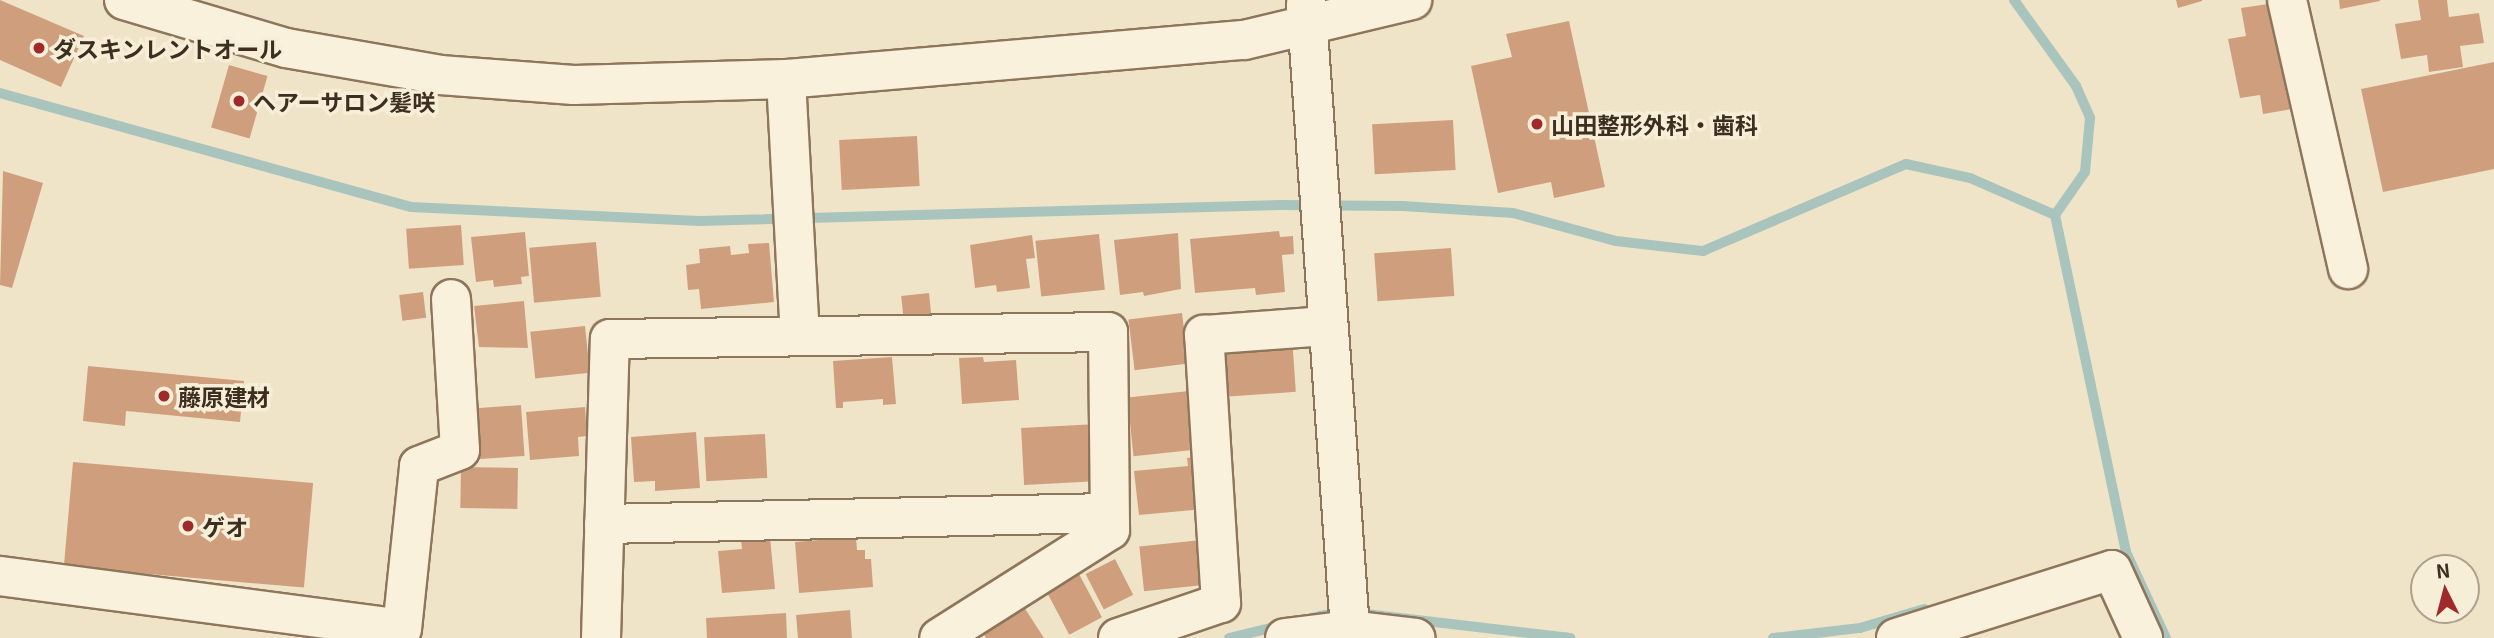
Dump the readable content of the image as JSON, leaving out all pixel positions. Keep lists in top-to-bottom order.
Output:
{
  "places": [
    "ダスキンレントオール",
    "ヘアーサロン髪咲",
    "山田整形外科・歯科",
    "藤原建材",
    "ゲオ"
  ],
  "north": "top"
}
